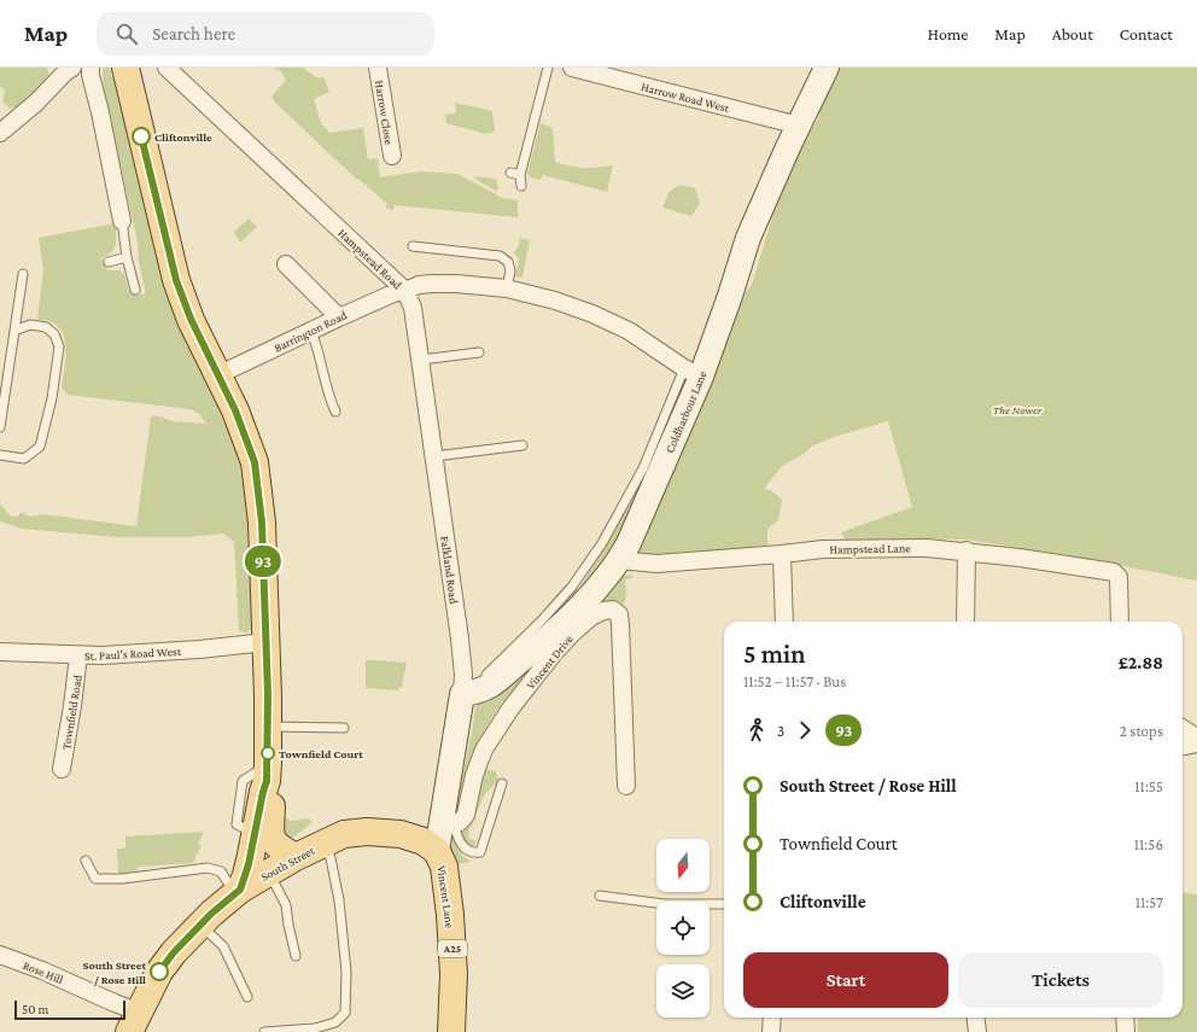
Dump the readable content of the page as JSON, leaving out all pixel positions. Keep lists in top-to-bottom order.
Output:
{
  "streets": {
    "main road": ["South Street", "Vincent Lane", "A25"],
    "street": [
      "Harrow Road West",
      "Harrow Close",
      "Hampstead Road",
      "Barrington Road",
      "Coldharbour Lane",
      "Hampstead Lane",
      "Falkland Road",
      "St. Paul's Road West",
      "Vincent Drive",
      "Townfield Road",
      "Rose Hill"
    ]
  },
  "crossings": [
    ["Harrow Road West", "Coldharbour Lane"],
    ["Hampstead Road", "Barrington Road"],
    ["Hampstead Road", "Coldharbour Lane"],
    ["Hampstead Road", "Falkland Road"],
    ["Barrington Road", "Falkland Road"],
    ["Coldharbour Lane", "Hampstead Lane"],
    ["Coldharbour Lane", "Falkland Road"],
    ["Falkland Road", "Vincent Drive"],
    ["Falkland Road", "South Street"],
    ["Falkland Road", "Vincent Lane"],
    ["St. Paul's Road West", "Townfield Road"],
    ["Vincent Drive", "South Street"],
    ["Vincent Drive", "Vincent Lane"],
    ["South Street", "Vincent Lane"],
    ["South Street", "Rose Hill"]
  ],
  "parks": ["The Nower"],
  "places": ["Cliftonville", "Townfield Court", "South Street / Rose Hill"],
  "lines": ["bus line 93"],
  "scale_bar": "50 m",
  "north": "bottom",
  "page": {
    "header": "Map",
    "search": "Search here",
    "nav": [
      "Home",
      "Map",
      "About",
      "Contact"
    ],
    "on_map": "93",
    "heading": ["5 min", "11:52 – 11:57 · Bus", "£2.88"],
    "legs": ["3", "93", "2 stops"],
    "list": [
      {
        "name": "South Street / Rose Hill",
        "value": "11:55"
      },
      {
        "name": "Townfield Court",
        "value": "11:56"
      },
      {
        "name": "Cliftonville",
        "value": "11:57"
      }
    ],
    "buttons": ["Start", "Tickets"],
    "scale": "50 m"
  }
}
